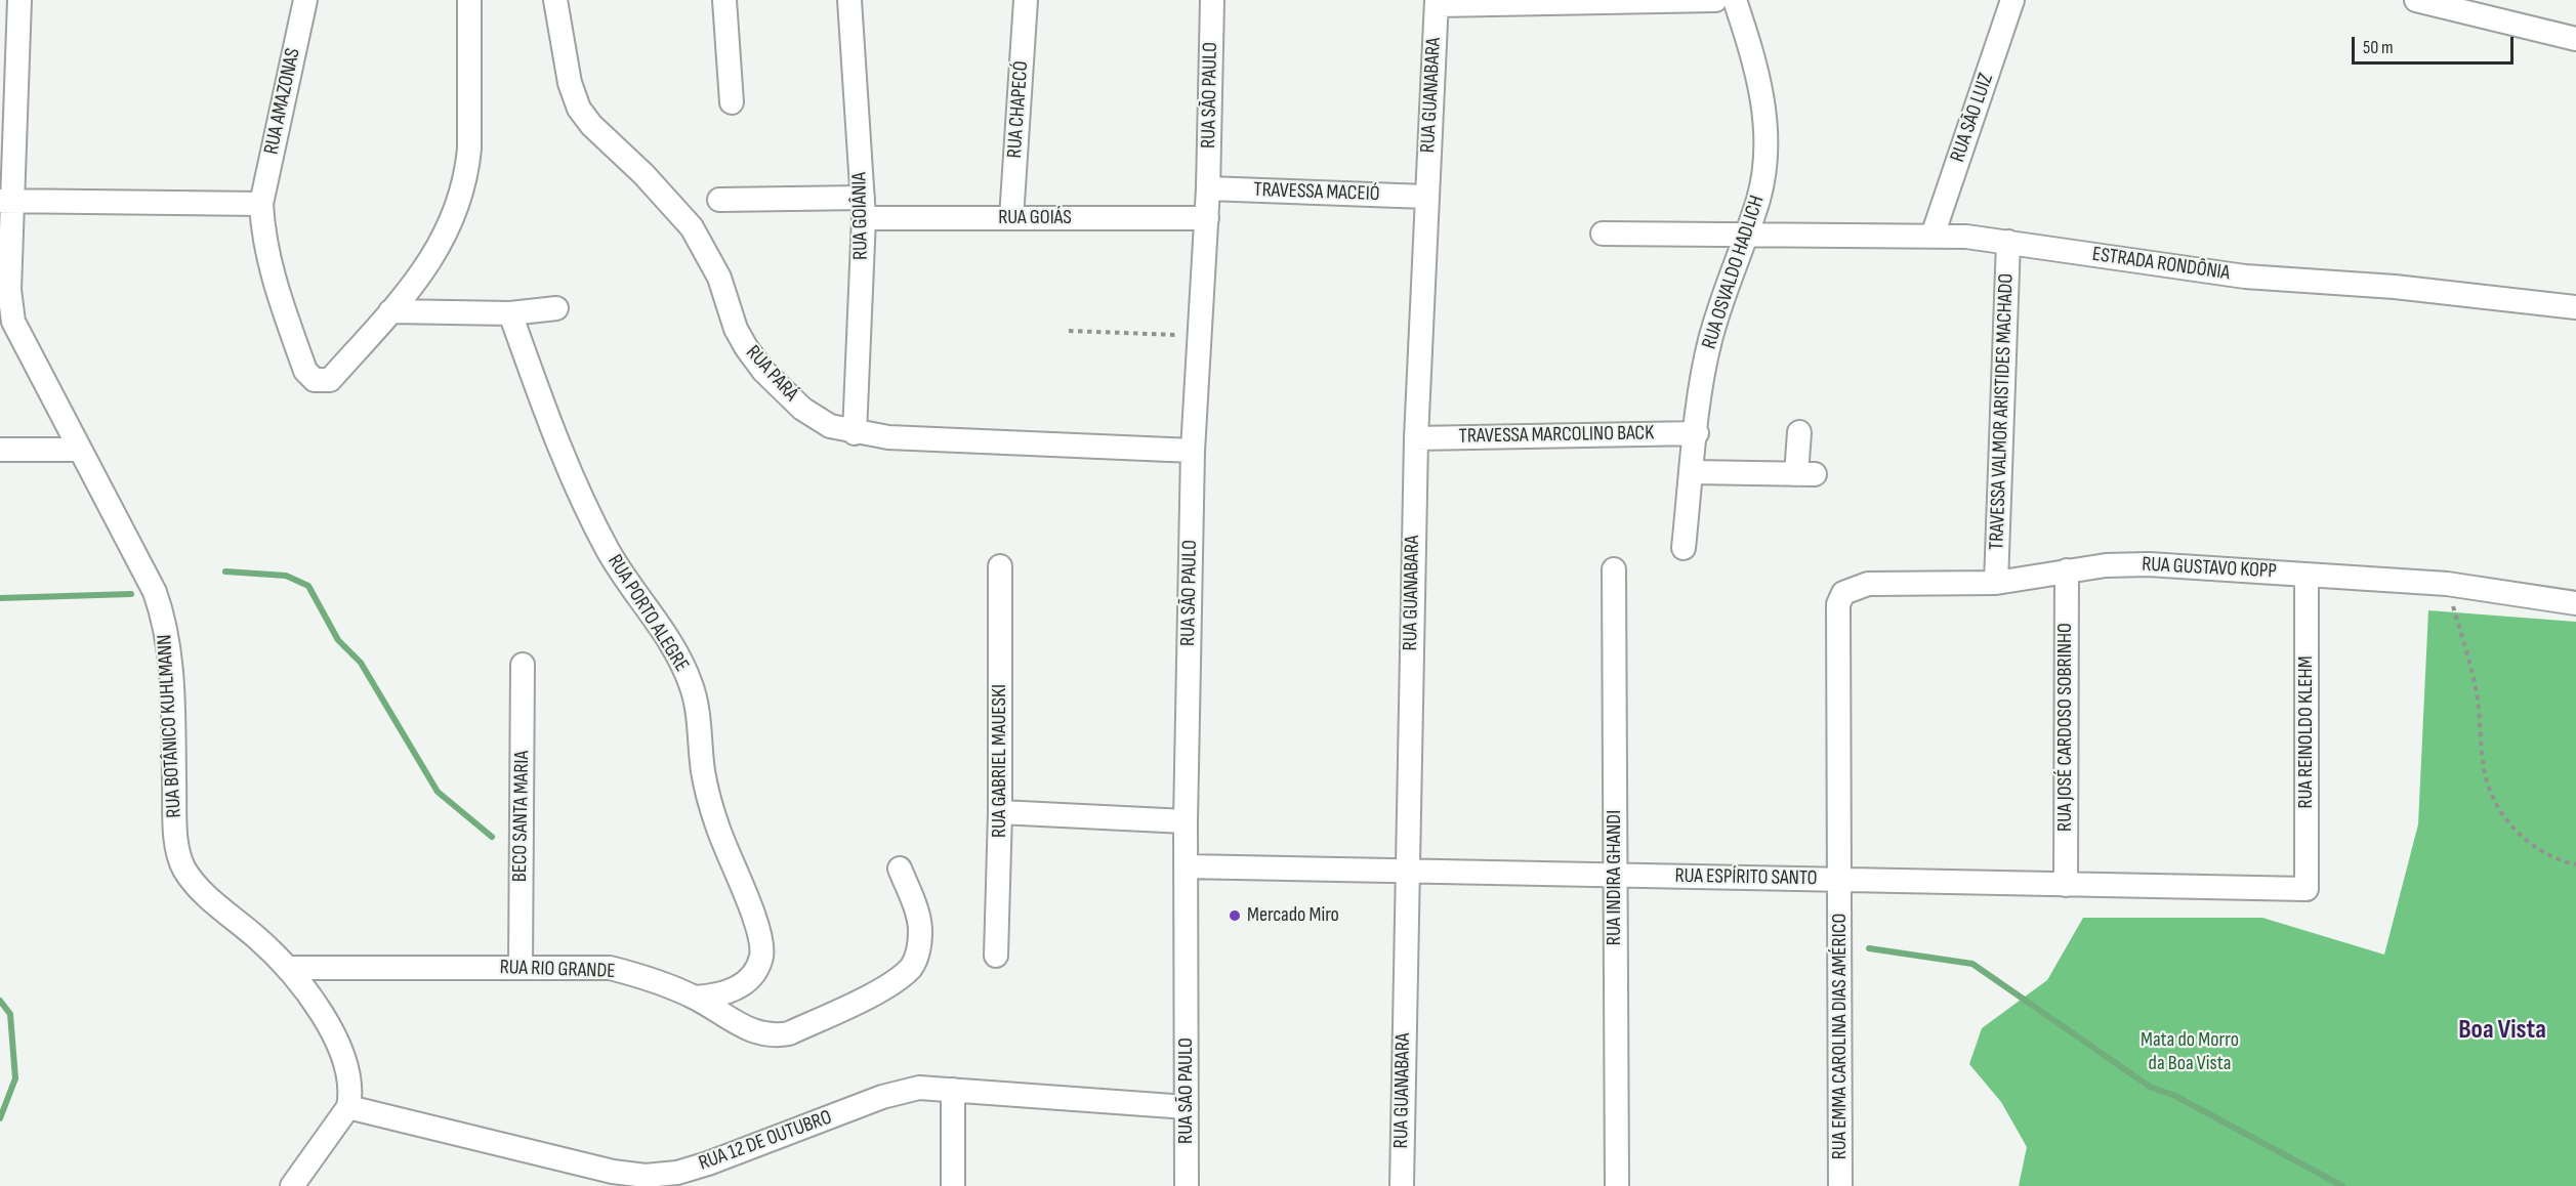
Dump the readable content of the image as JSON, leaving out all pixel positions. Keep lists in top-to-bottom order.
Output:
{
  "streets": {
    "street": [
      "RUA SÃO PAULO",
      "RUA GUANABARA",
      "RUA AMAZONAS",
      "RUA CHAPECÓ",
      "RUA SÃO LUIZ",
      "TRAVESSA MACEIÓ",
      "RUA GOIÂNIA",
      "RUA GOIÁS",
      "ESTRADA RONDÔNIA",
      "RUA OSVALDO HADLICH",
      "RUA PARÁ",
      "TRAVESSA VALMOR ARISTIDES MACHADO",
      "TRAVESSA MARCOLINO BACK",
      "RUA GUSTAVO KOPP",
      "RUA PORTO ALEGRE",
      "RUA BOTÂNICO KUHLMANN",
      "RUA JOSÉ CARDOSO SOBRINHO",
      "RUA REINOLDO KLEHM",
      "RUA GABRIEL MAUESKI",
      "BECO SANTA MARIA",
      "RUA INDIRA GHANDI",
      "RUA ESPÍRITO SANTO",
      "RUA RIO GRANDE",
      "RUA EMMA CAROLINA DIAS AMÉRICO",
      "RUA 12 DE OUTUBRO"
    ]
  },
  "crossings": [
    ["RUA SÃO PAULO", "TRAVESSA MACEIÓ"],
    ["RUA SÃO PAULO", "RUA GOIÁS"],
    ["RUA SÃO PAULO", "RUA PARÁ"],
    ["RUA SÃO PAULO", "RUA ESPÍRITO SANTO"],
    ["RUA SÃO PAULO", "RUA 12 DE OUTUBRO"],
    ["RUA GUANABARA", "TRAVESSA MACEIÓ"],
    ["RUA GUANABARA", "TRAVESSA MARCOLINO BACK"],
    ["RUA GUANABARA", "RUA ESPÍRITO SANTO"],
    ["RUA CHAPECÓ", "RUA GOIÁS"],
    ["RUA SÃO LUIZ", "ESTRADA RONDÔNIA"],
    ["RUA GOIÂNIA", "RUA GOIÁS"],
    ["RUA GOIÂNIA", "RUA PARÁ"],
    ["ESTRADA RONDÔNIA", "RUA OSVALDO HADLICH"],
    ["ESTRADA RONDÔNIA", "TRAVESSA VALMOR ARISTIDES MACHADO"],
    ["RUA OSVALDO HADLICH", "TRAVESSA MARCOLINO BACK"],
    ["TRAVESSA VALMOR ARISTIDES MACHADO", "RUA GUSTAVO KOPP"],
    ["RUA GUSTAVO KOPP", "RUA JOSÉ CARDOSO SOBRINHO"],
    ["RUA GUSTAVO KOPP", "RUA REINOLDO KLEHM"],
    ["RUA GUSTAVO KOPP", "RUA EMMA CAROLINA DIAS AMÉRICO"],
    ["RUA PORTO ALEGRE", "RUA RIO GRANDE"],
    ["RUA BOTÂNICO KUHLMANN", "RUA RIO GRANDE"],
    ["RUA BOTÂNICO KUHLMANN", "RUA 12 DE OUTUBRO"],
    ["RUA JOSÉ CARDOSO SOBRINHO", "RUA ESPÍRITO SANTO"],
    ["RUA REINOLDO KLEHM", "RUA ESPÍRITO SANTO"],
    ["BECO SANTA MARIA", "RUA RIO GRANDE"],
    ["RUA INDIRA GHANDI", "RUA ESPÍRITO SANTO"],
    ["RUA ESPÍRITO SANTO", "RUA EMMA CAROLINA DIAS AMÉRICO"]
  ],
  "districts": ["Boa Vista"],
  "parks": ["Mata do Morro da Boa Vista"],
  "places": ["Mercado Miro"],
  "scale_bar": "50 m"
}
